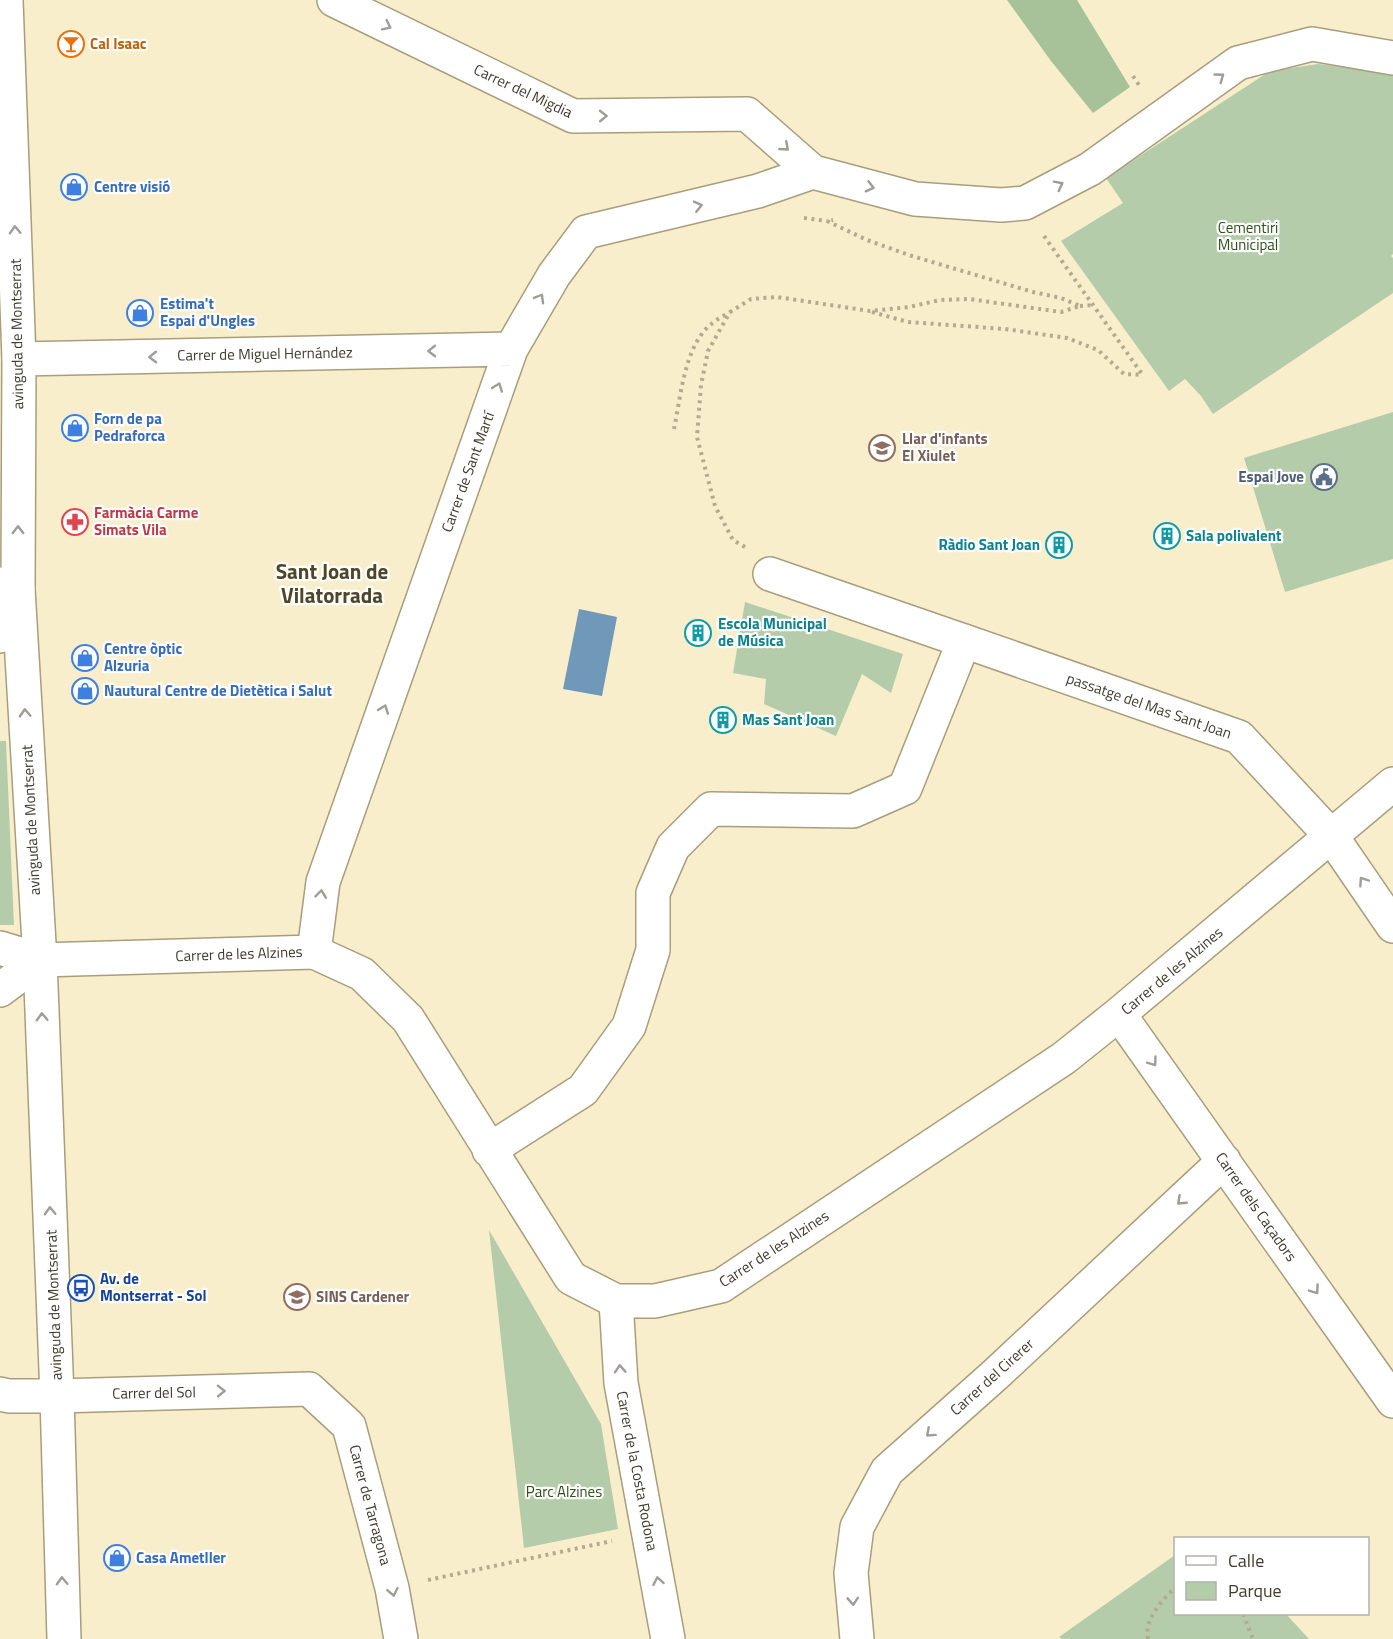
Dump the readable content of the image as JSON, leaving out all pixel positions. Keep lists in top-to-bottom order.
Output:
{
  "streets": {
    "street": [
      "Carrer del Migdia",
      "avinguda de Montserrat",
      "Carrer de Miguel Hernández",
      "Carrer de Sant Martí",
      "passatge del Mas Sant Joan",
      "Carrer de les Alzines",
      "Carrer dels Caçadors",
      "Carrer del Cirerer",
      "Carrer del Sol",
      "Carrer de la Costa Rodona",
      "Carrer de Tarragona"
    ]
  },
  "crossings": [
    ["Carrer del Migdia", "Carrer de Sant Martí"],
    ["avinguda de Montserrat", "Carrer de Miguel Hernández"],
    ["avinguda de Montserrat", "Carrer de les Alzines"],
    ["avinguda de Montserrat", "Carrer del Sol"],
    ["Carrer de Miguel Hernández", "Carrer de Sant Martí"],
    ["Carrer de Sant Martí", "Carrer de les Alzines"],
    ["passatge del Mas Sant Joan", "Carrer de les Alzines"],
    ["Carrer de les Alzines", "Carrer dels Caçadors"],
    ["Carrer de les Alzines", "Carrer de la Costa Rodona"],
    ["Carrer dels Caçadors", "Carrer del Cirerer"],
    ["Carrer del Sol", "Carrer de Tarragona"]
  ],
  "one_way": [
    "Carrer del Migdia",
    "avinguda de Montserrat",
    "Carrer de Miguel Hernández",
    "Carrer de Sant Martí",
    "Carrer dels Caçadors",
    "Carrer del Cirerer",
    "Carrer del Sol",
    "Carrer de la Costa Rodona"
  ],
  "districts": ["Sant Joan de Vilatorrada"],
  "parks": ["Cementiri Municipal", "Parc Alzines"],
  "places": {
    "bar": ["Cal Isaac"],
    "shop": [
      "Centre visió",
      "Estima't Espai d'Ungles",
      "Forn de pa Pedraforca",
      "Centre òptic Alzuria",
      "Nautural Centre de Dietètica i Salut",
      "Casa Ametller"
    ],
    "school or university": ["Llar d'infants El Xiulet", "SINS Cardener"],
    "public building": ["Espai Jove"],
    "pharmacy": ["Farmàcia Carme Simats Vila"],
    "building": [
      "Sala polivalent",
      "Ràdio Sant Joan",
      "Escola Municipal de Música",
      "Mas Sant Joan"
    ],
    "bus stop": ["Av. de Montserrat - Sol"]
  },
  "legend": ["Calle", "Parque"]
}
